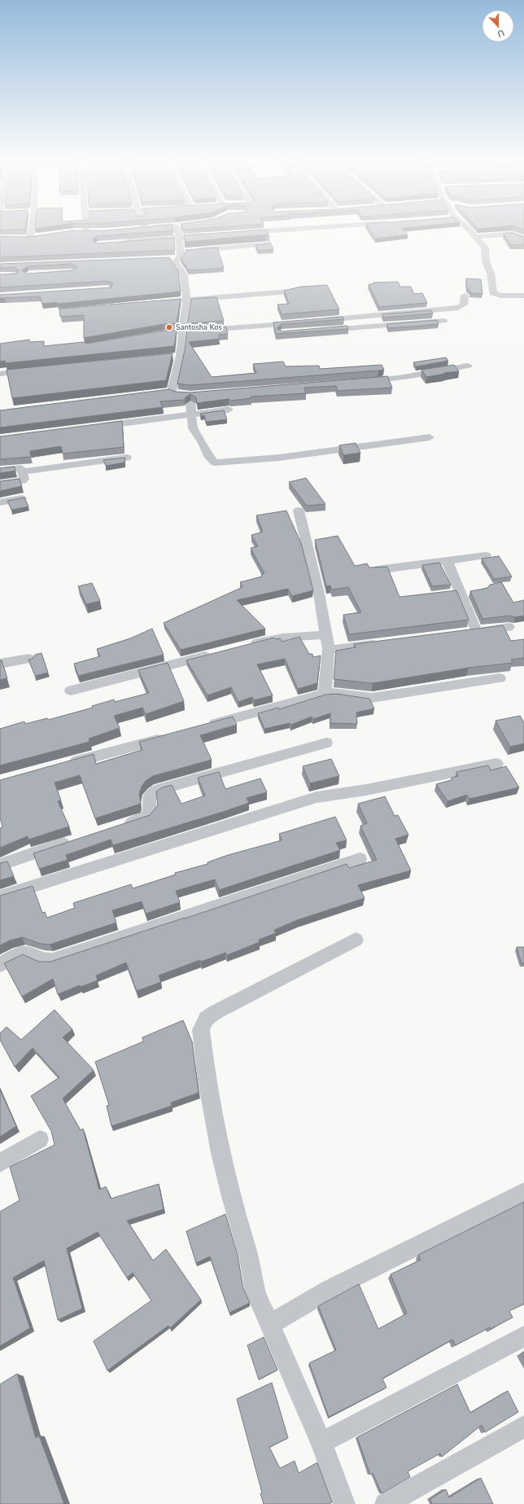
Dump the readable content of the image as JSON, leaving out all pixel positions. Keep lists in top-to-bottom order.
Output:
{
  "places": ["Santosha Kos"],
  "north": "bottom"
}
